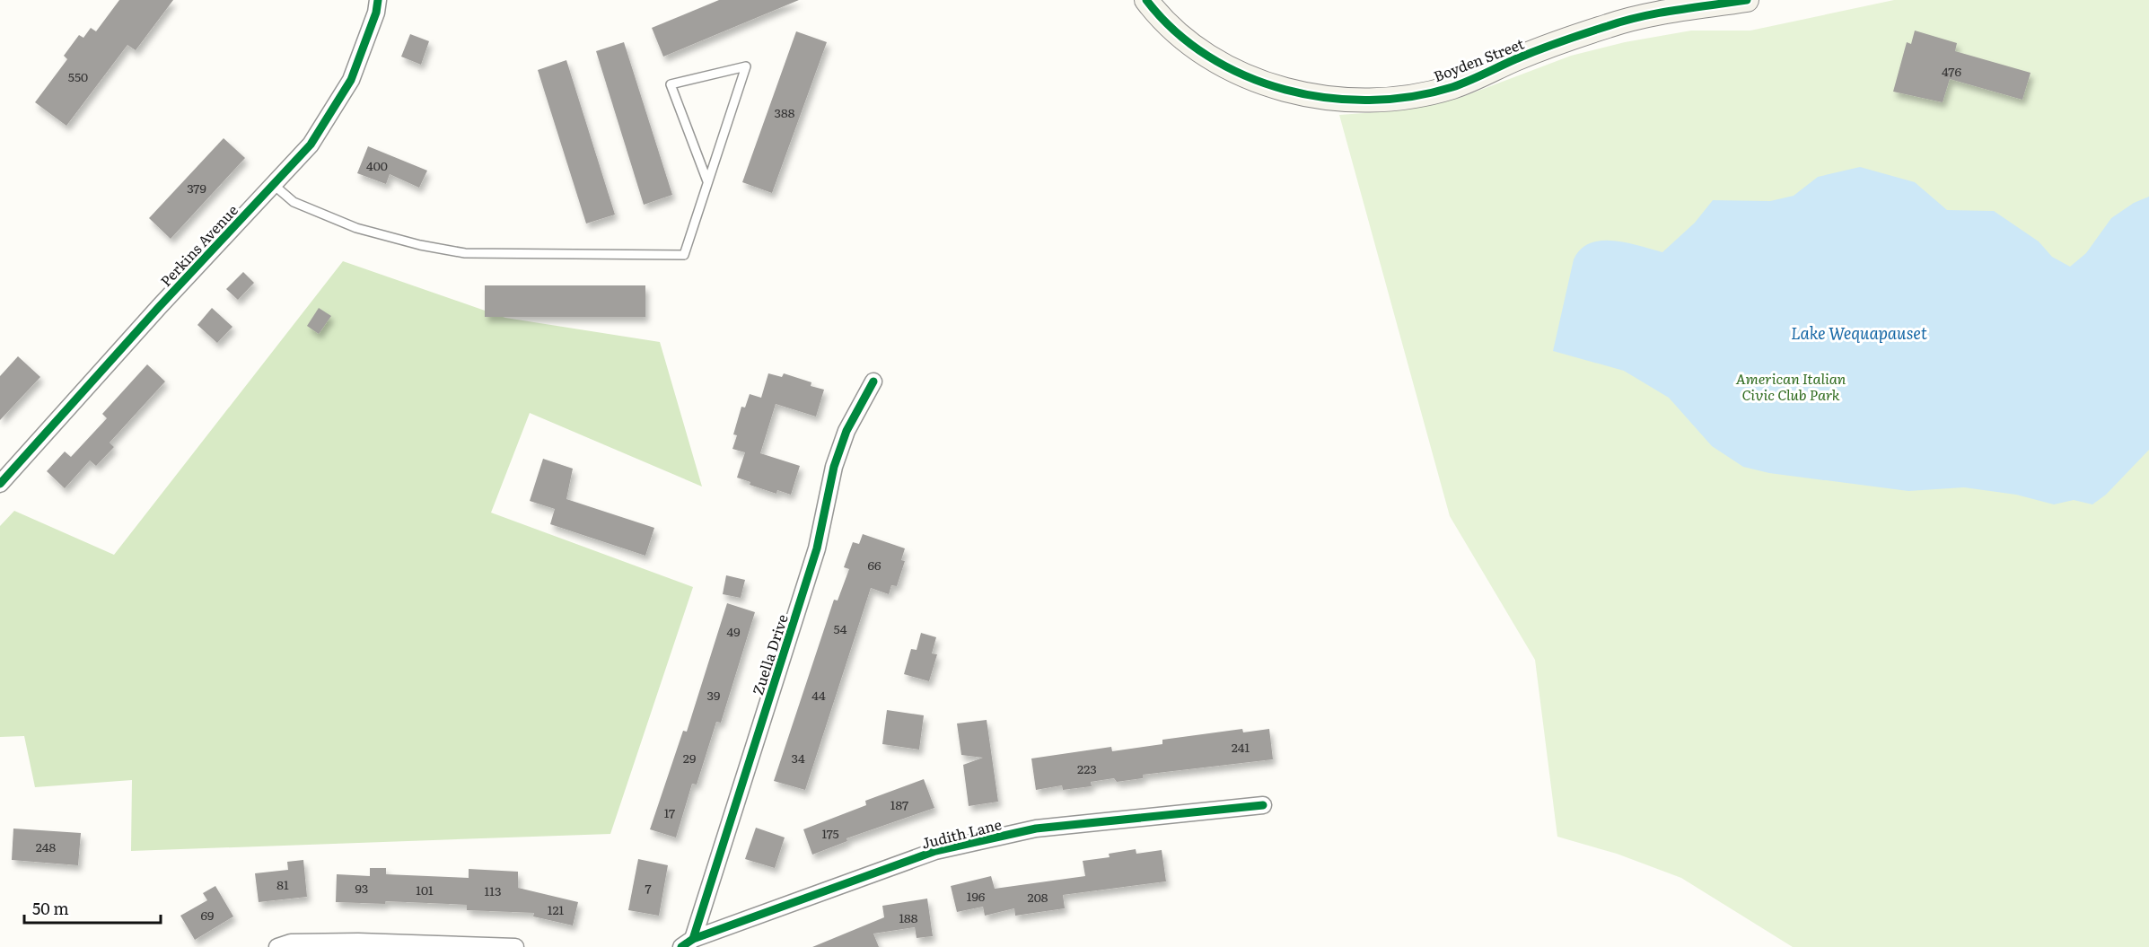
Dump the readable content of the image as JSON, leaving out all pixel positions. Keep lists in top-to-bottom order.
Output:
{
  "streets": {
    "street": [
      "Boyden Street",
      "Perkins Avenue",
      "Zuella Drive",
      "Judith Lane"
    ]
  },
  "crossings": [
    ["Zuella Drive", "Judith Lane"]
  ],
  "water": ["Lake Wequapauset"],
  "parks": ["American Italian Civic Club Park"],
  "house_numbers": [
    "476",
    "550",
    "388",
    "400",
    "379",
    "66",
    "54",
    "49",
    "39",
    "44",
    "241",
    "29",
    "34",
    "223",
    "187",
    "17",
    "175",
    "248",
    "81",
    "93",
    "7",
    "101",
    "113",
    "196",
    "208",
    "121",
    "69",
    "188"
  ],
  "scale_bar": "50 m"
}
